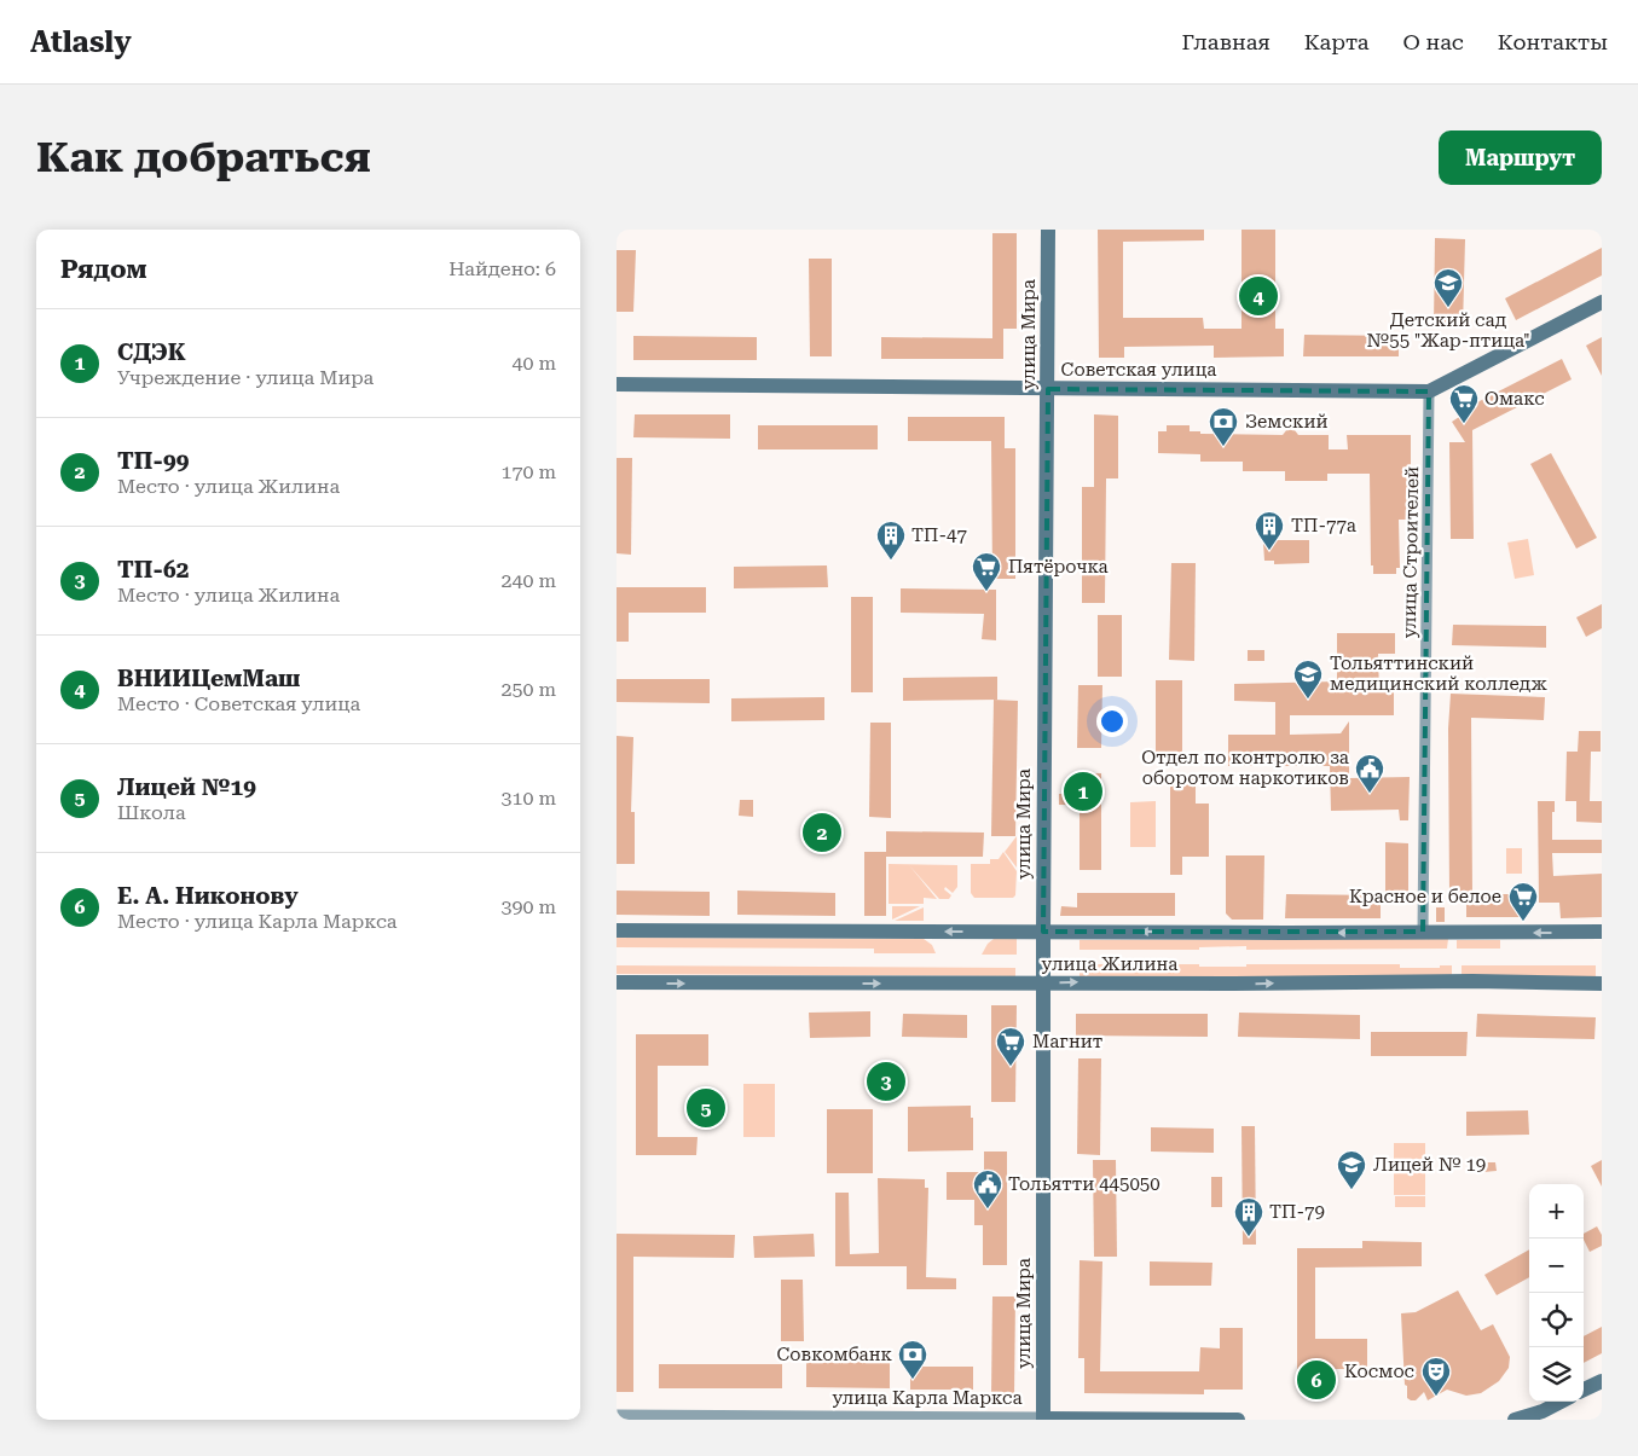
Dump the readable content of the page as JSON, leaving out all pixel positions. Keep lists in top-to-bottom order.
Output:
{
  "streets": {
    "main road": [
      "улица Мира",
      "Советская улица",
      "улица Жилина",
      "улица Карла Маркса"
    ],
    "street": ["улица Строителей"]
  },
  "crossings": [
    ["улица Мира", "Советская улица"],
    ["улица Мира", "улица Жилина"],
    ["улица Мира", "улица Карла Маркса"],
    ["Советская улица", "улица Строителей"],
    ["улица Строителей", "улица Жилина"]
  ],
  "places": {
    "school or university": ["Детский сад №55 \"Жар-птица\"", "Тольяттинский медицинский колледж", "Лицей № 19"],
    "supermarket": [
      "Омакс",
      "Пятёрочка",
      "Красное и белое",
      "Магнит"
    ],
    "bank": ["Земский", "Совкомбанк"],
    "building": ["ТП-77а", "ТП-47", "ТП-79"],
    "public building": ["Отдел по контролю за оборотом наркотиков", "Тольятти 445050"],
    "theatre": ["Космос"]
  },
  "page": {
    "header": "Atlasly",
    "nav": [
      "Главная",
      "Карта",
      "О нас",
      "Контакты"
    ],
    "buttons": "Маршрут",
    "title": "Как добраться",
    "heading": ["Рядом", "Найдено: 6"],
    "pins": [
      "4",
      "1",
      "2",
      "3",
      "5",
      "6"
    ],
    "list": [
      {
        "mark": "1",
        "name": "СДЭК",
        "note": "Учреждение · улица Мира",
        "value": "40 m"
      },
      {
        "mark": "2",
        "name": "ТП-99",
        "note": "Место · улица Жилина",
        "value": "170 m"
      },
      {
        "mark": "3",
        "name": "ТП-62",
        "note": "Место · улица Жилина",
        "value": "240 m"
      },
      {
        "mark": "4",
        "name": "ВНИИЦемМаш",
        "note": "Место · Советская улица",
        "value": "250 m"
      },
      {
        "mark": "5",
        "name": "Лицей №19",
        "note": "Школа",
        "value": "310 m"
      },
      {
        "mark": "6",
        "name": "Е. А. Никонову",
        "note": "Место · улица Карла Маркса",
        "value": "390 m"
      }
    ],
    "map_buttons": ["+", "−"]
  }
}
